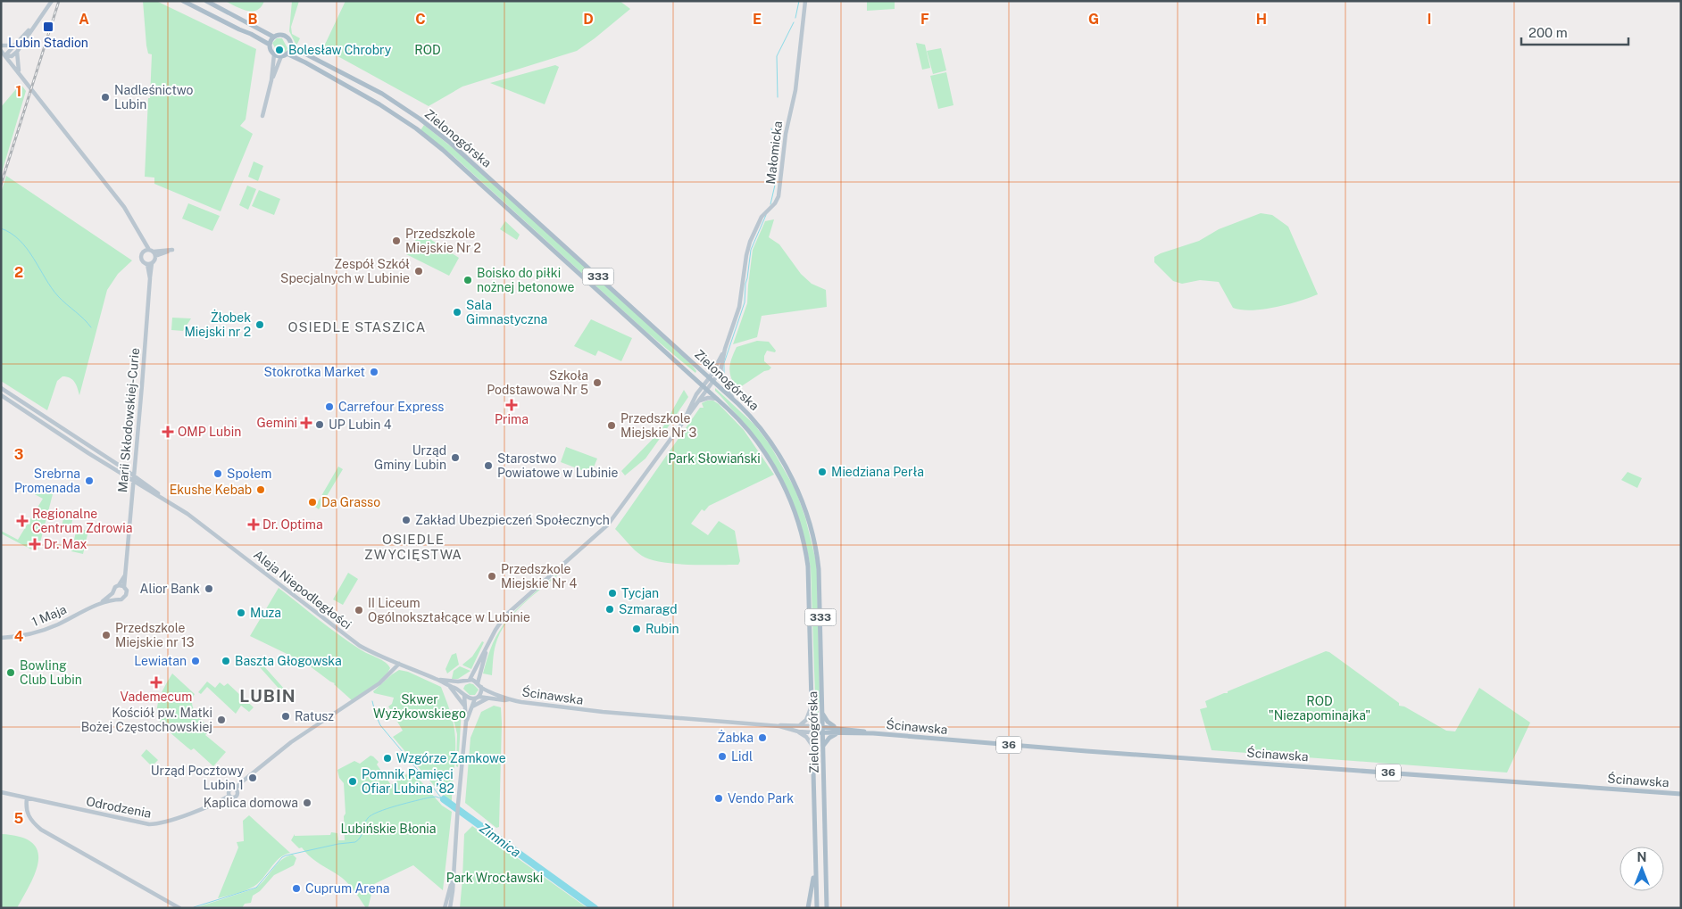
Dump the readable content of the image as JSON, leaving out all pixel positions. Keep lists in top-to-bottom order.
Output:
{
  "streets": {
    "main road": [
      "Zielonogórska",
      "333",
      "Ścinawska",
      "36"
    ],
    "street": [
      "Małomicka",
      "Marii Skłodowskiej-Curie",
      "Aleja Niepodległości",
      "1 Maja",
      "Odrodzenia"
    ]
  },
  "crossings": [
    ["Zielonogórska", "Małomicka"],
    ["Zielonogórska", "333"],
    ["Zielonogórska", "Ścinawska"],
    ["Zielonogórska", "36"],
    ["Marii Skłodowskiej-Curie", "Aleja Niepodległości"],
    ["Aleja Niepodległości", "Ścinawska"],
    ["Aleja Niepodległości", "Odrodzenia"],
    ["Ścinawska", "36"]
  ],
  "districts": ["OSIEDLE STASZICA", "OSIEDLE ZWYCIĘSTWA", "LUBIN"],
  "water": ["Zimnica"],
  "parks": [
    "ROD",
    "Park Słowiański",
    "Skwer Wyżykowskiego",
    "ROD \"Niezapominajka\"",
    "Lubińskie Błonia",
    "Park Wrocławski"
  ],
  "places": {
    "transit": ["Lubin Stadion"],
    "other": [
      "Bolesław Chrobry",
      "Nadleśnictwo Lubin",
      "Przedszkole Miejskie Nr 2",
      "Zespół Szkół Specjalnych w Lubinie",
      "Boisko do piłki nożnej betonowe",
      "Sala Gimnastyczna",
      "Żłobek Miejski nr 2",
      "Stokrotka Market",
      "Szkoła Podstawowa Nr 5",
      "Carrefour Express",
      "UP Lubin 4",
      "Przedszkole Miejskie Nr 3",
      "Urząd Gminy Lubin",
      "Starostwo Powiatowe w Lubinie",
      "Miedziana Perła",
      "Społem",
      "Srebrna Promenada",
      "Ekushe Kebab",
      "Da Grasso",
      "Zakład Ubezpieczeń Społecznych",
      "Przedszkole Miejskie Nr 4",
      "Alior Bank",
      "Tycjan",
      "Szmaragd",
      "II Liceum Ogólnokształcące w Lubinie",
      "Muza",
      "Rubin",
      "Przedszkole Miejskie nr 13",
      "Lewiatan",
      "Baszta Głogowska",
      "Bowling Club Lubin",
      "Ratusz",
      "Kościół pw. Matki Bożej Częstochowskiej",
      "Żabka",
      "Lidl",
      "Wzgórze Zamkowe",
      "Urząd Pocztowy Lubin 1",
      "Pomnik Pamięci Ofiar Lubina ’82",
      "Vendo Park",
      "Kaplica domowa",
      "Cuprum Arena"
    ],
    "health": [
      "Prima",
      "Gemini",
      "OMP Lubin",
      "Regionalne Centrum Zdrowia",
      "Dr. Optima",
      "Dr. Max",
      "Vademecum"
    ]
  },
  "scale_bar": "200 m",
  "north": "top",
  "grid": {
    "columns": [
      "A",
      "B",
      "C",
      "D",
      "E",
      "F",
      "G",
      "H",
      "I"
    ],
    "rows": [
      "1",
      "2",
      "3",
      "4",
      "5"
    ]
  }
}
